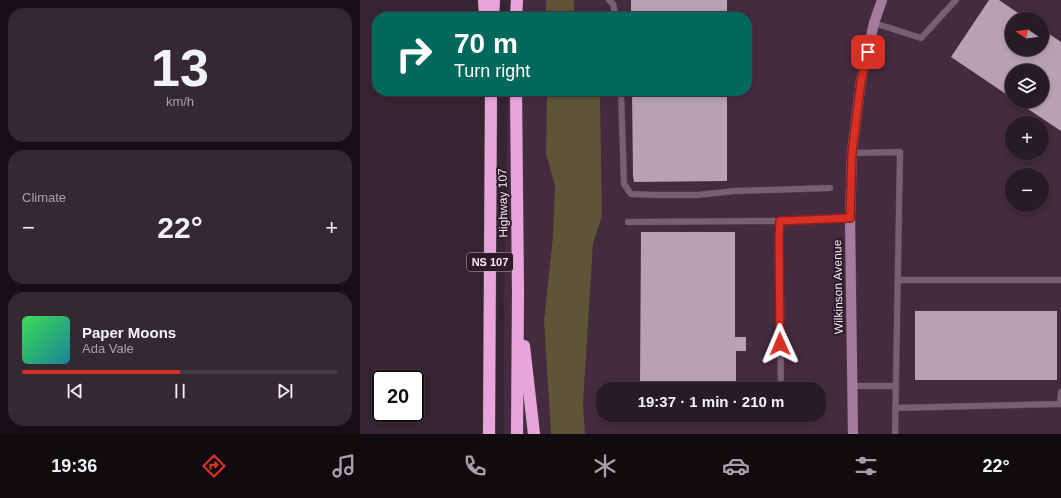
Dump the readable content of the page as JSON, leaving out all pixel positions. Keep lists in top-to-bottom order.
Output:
{
  "streets": {
    "highway": ["Highway 107", "NS 107"],
    "street": ["Wilkinson Avenue"]
  },
  "north": "left",
  "page": {
    "tile": [
      ["13", "km/h"],
      "Climate"
    ],
    "map_buttons": ["+", "−"],
    "turn": ["70 m", "Turn right"],
    "heat": ["−", "22°", "+"],
    "song": ["Paper Moons", "Ada Vale"],
    "limit": "20",
    "trip": "19:37 · 1 min · 210 m",
    "tabs": ["19:36", "22°"]
  }
}
